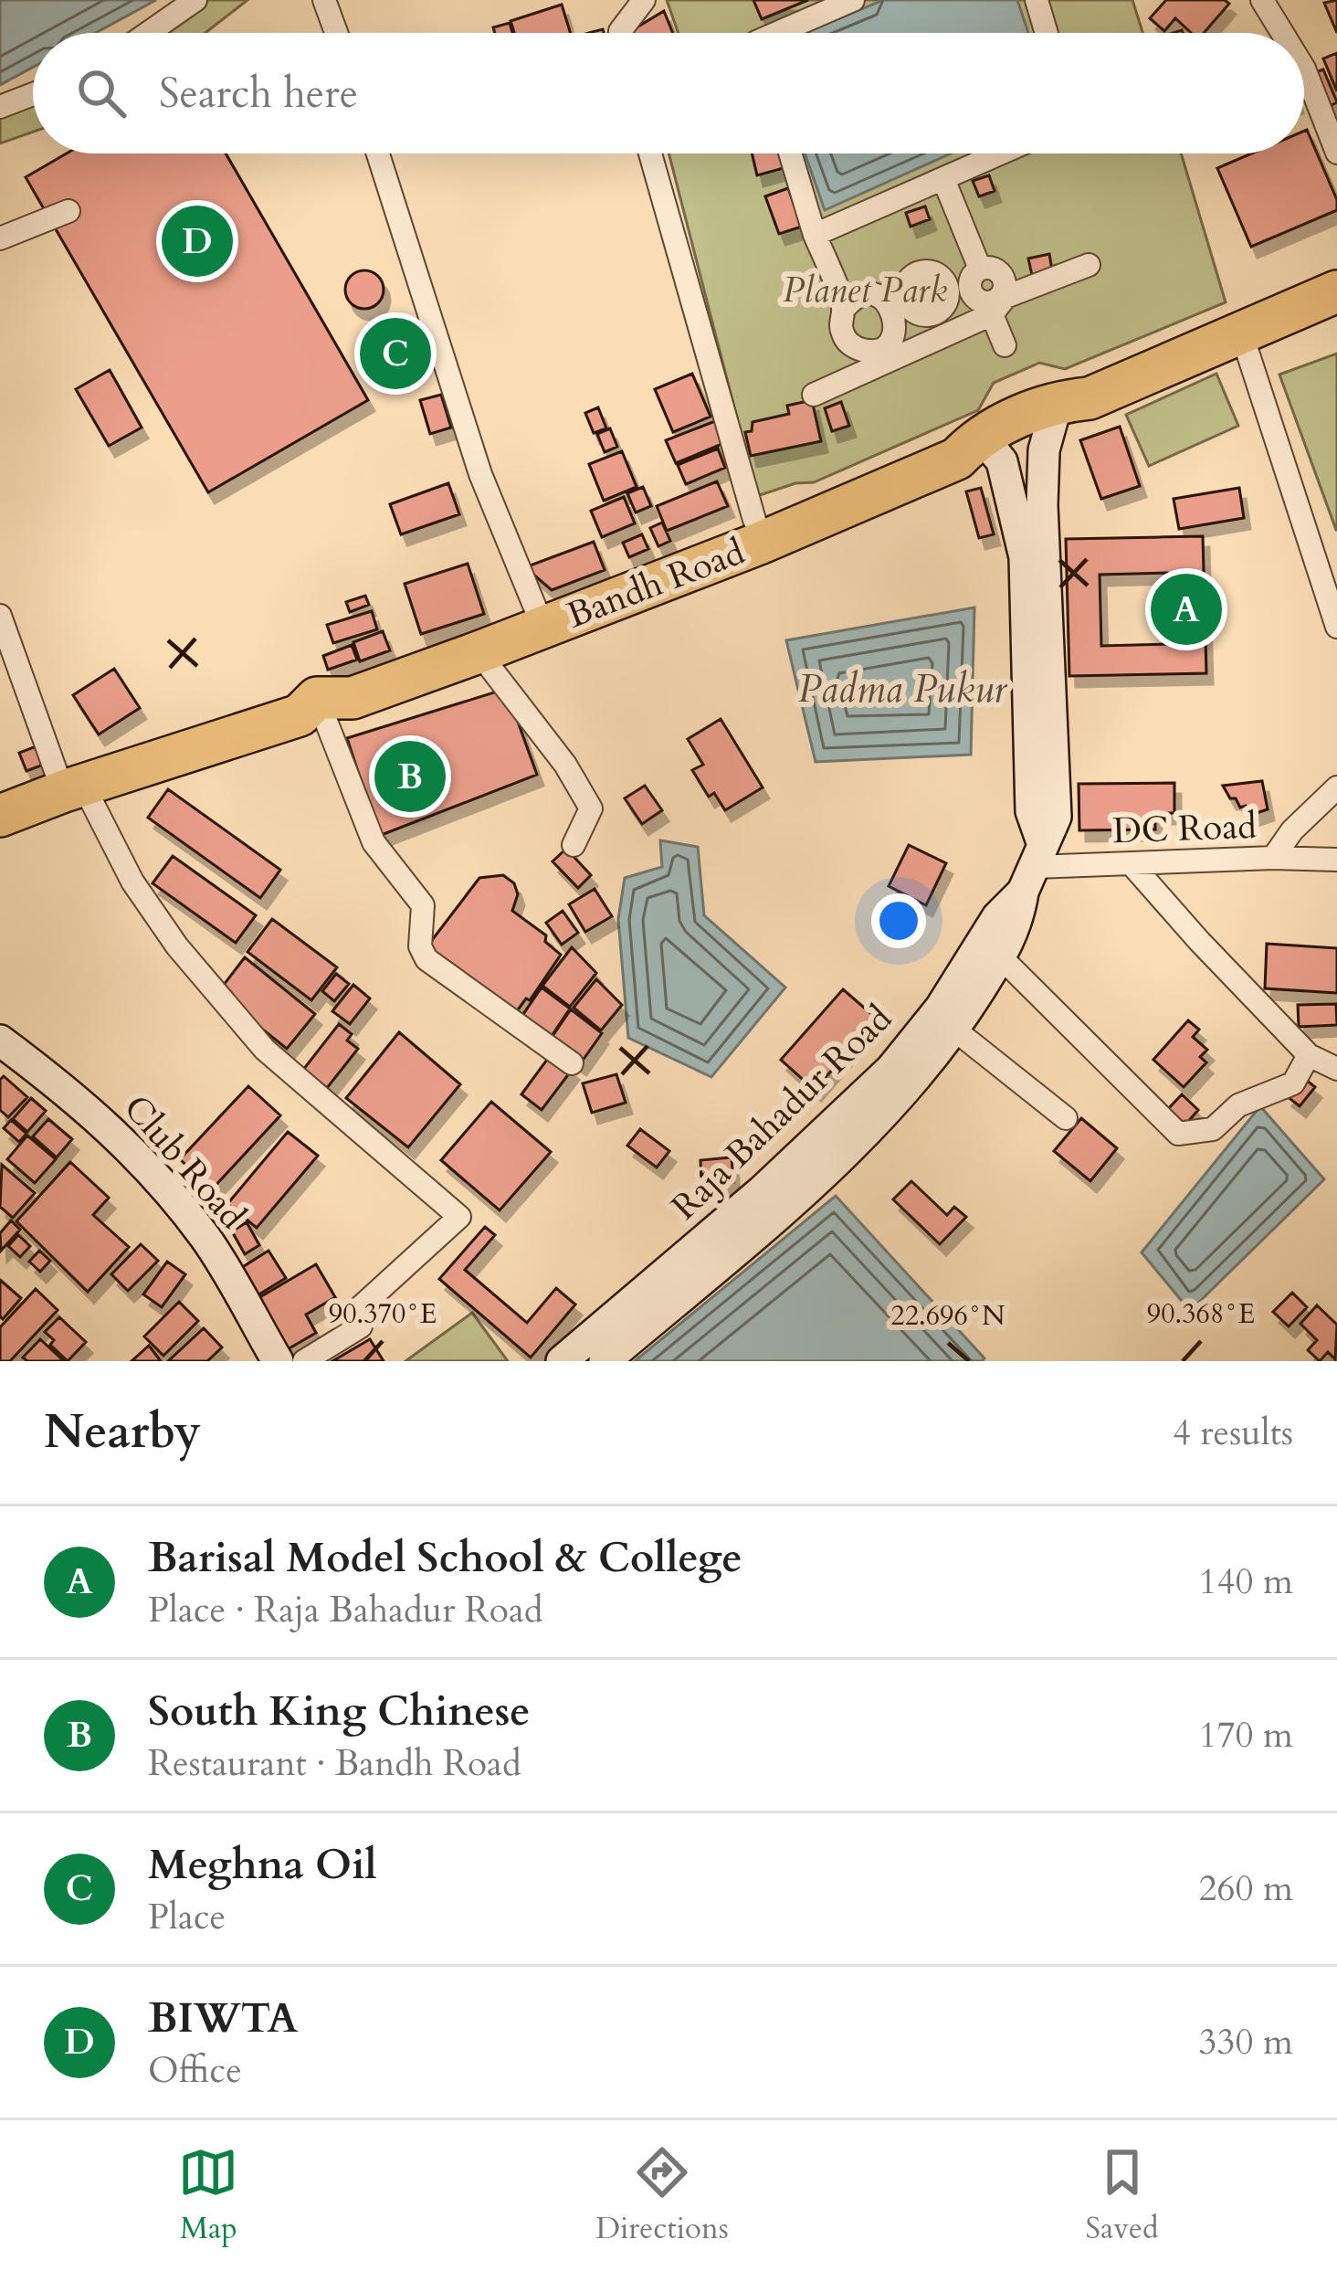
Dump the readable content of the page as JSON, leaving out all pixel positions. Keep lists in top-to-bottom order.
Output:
{
  "streets": {
    "highway": ["Bandh Road"],
    "main road": ["Raja Bahadur Road", "Club Road"],
    "street": ["DC Road"]
  },
  "crossings": [
    ["Bandh Road", "Raja Bahadur Road"],
    ["DC Road", "Raja Bahadur Road"]
  ],
  "water": ["Padma Pukur"],
  "parks": ["Planet Park"],
  "page": {
    "search": "Search here",
    "pins": [
      "D",
      "C",
      "A",
      "B"
    ],
    "heading": ["Nearby", "4 results"],
    "list": [
      {
        "mark": "A",
        "name": "Barisal Model School & College",
        "note": "Place · Raja Bahadur Road",
        "value": "140 m"
      },
      {
        "mark": "B",
        "name": "South King Chinese",
        "note": "Restaurant · Bandh Road",
        "value": "170 m"
      },
      {
        "mark": "C",
        "name": "Meghna Oil",
        "note": "Place",
        "value": "260 m"
      },
      {
        "mark": "D",
        "name": "BIWTA",
        "note": "Office",
        "value": "330 m"
      }
    ],
    "nav": ["Map", "Directions", "Saved"]
  },
  "coordinates": ["90.370°E", "90.368°E", "22.696°N"]
}
